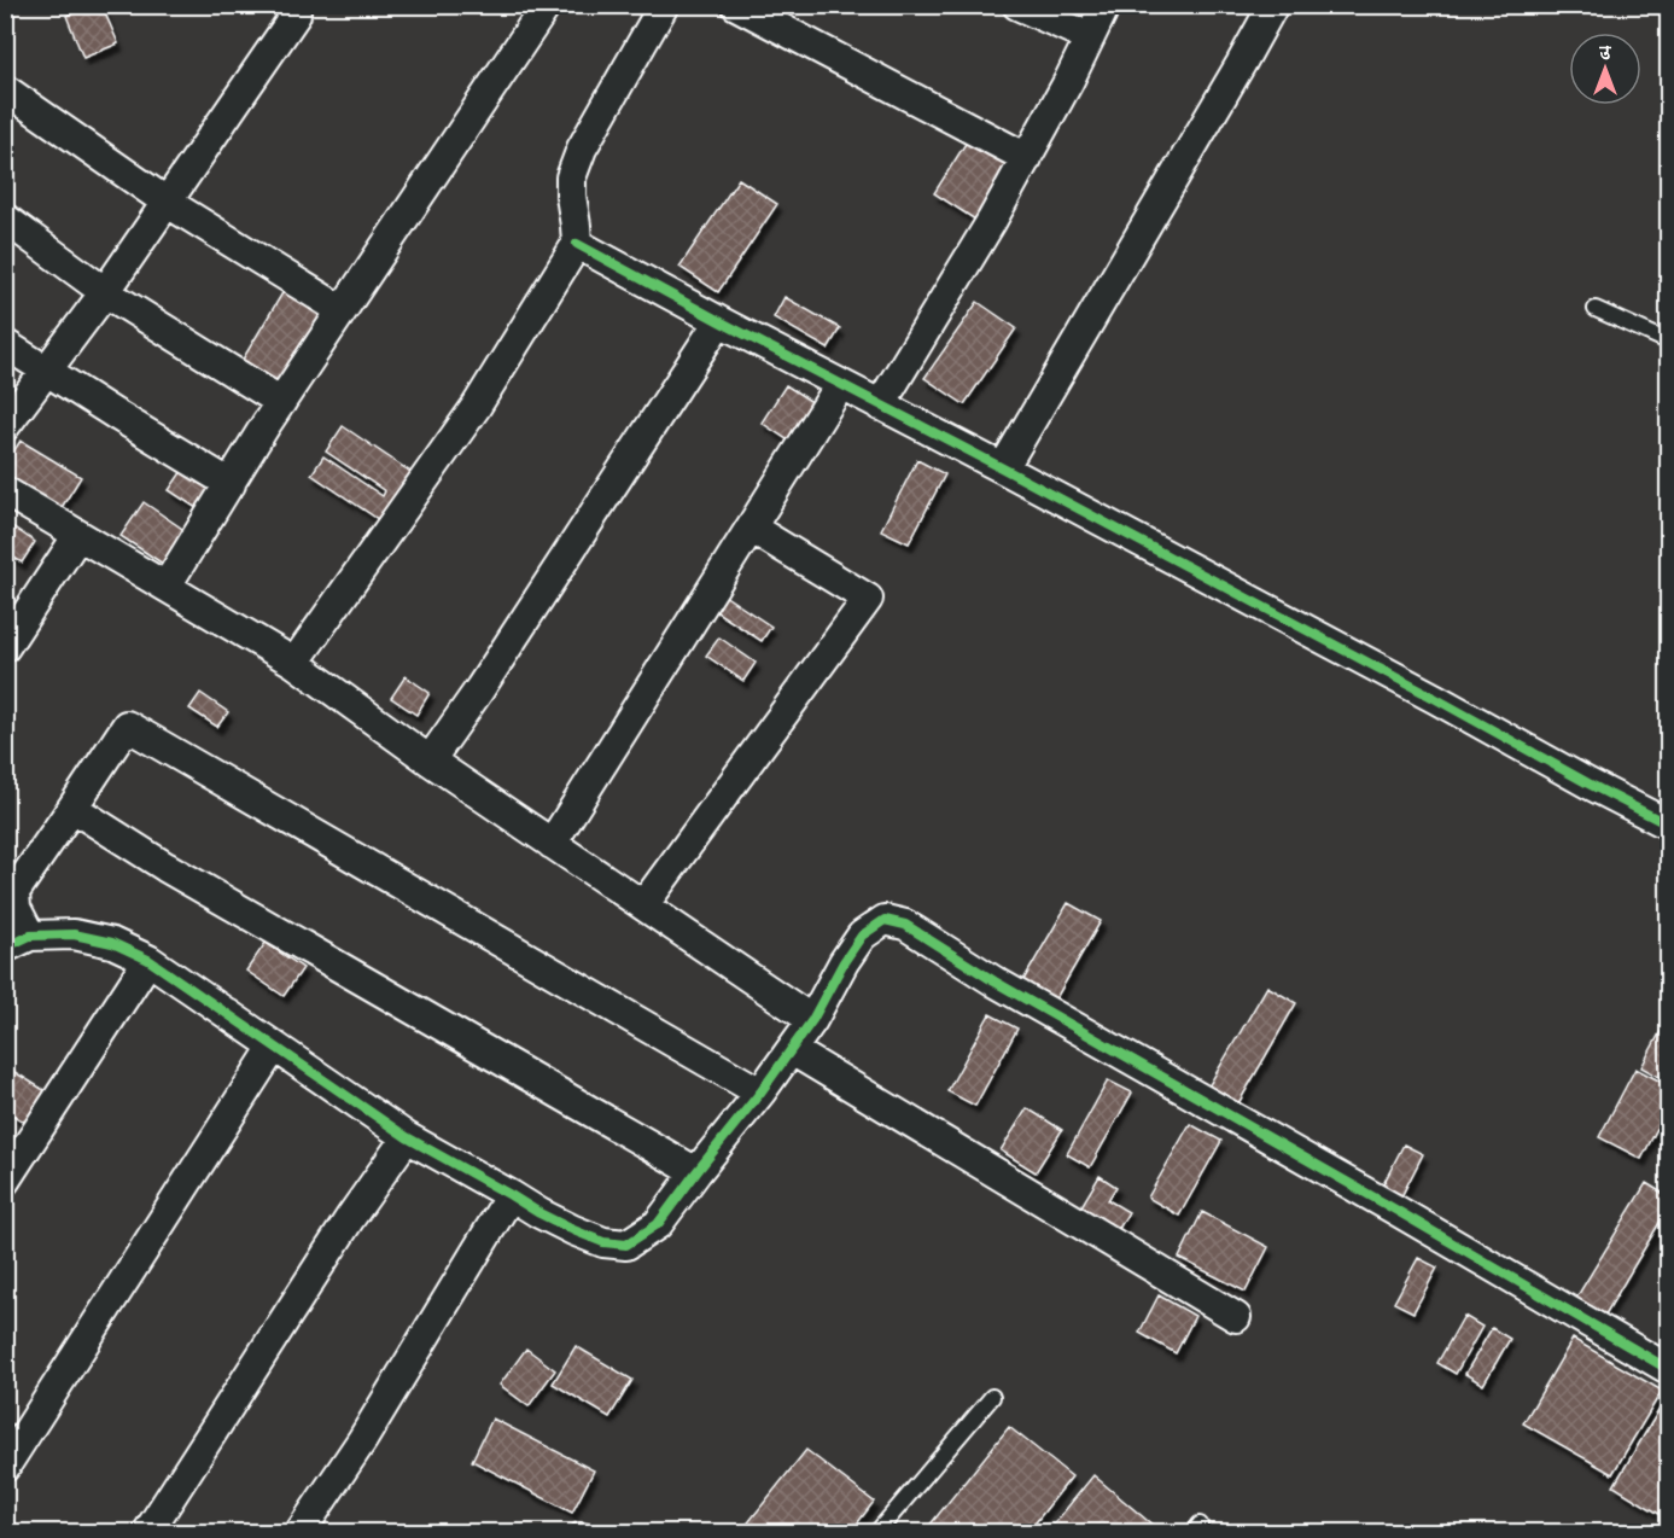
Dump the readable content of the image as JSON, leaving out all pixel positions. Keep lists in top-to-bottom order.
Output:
{
  "north": "top"
}
